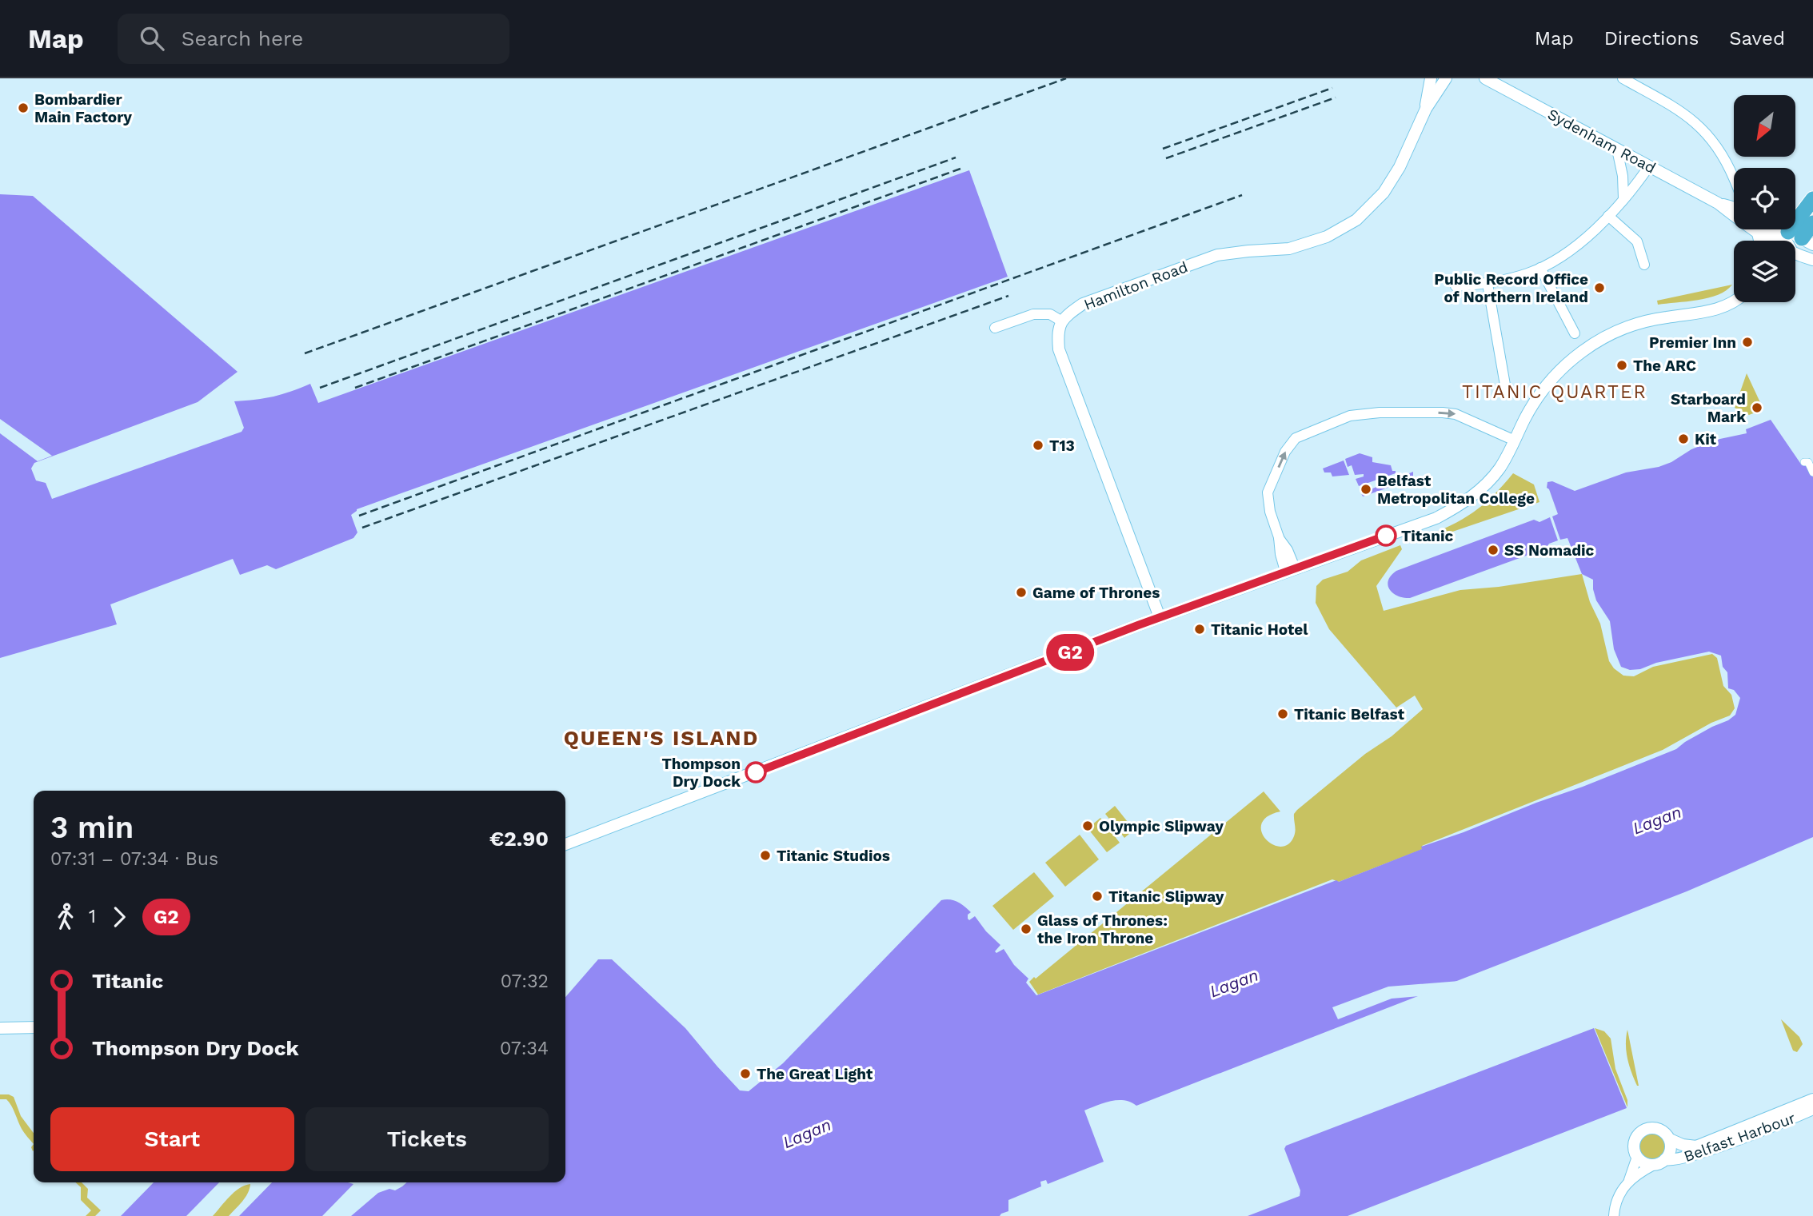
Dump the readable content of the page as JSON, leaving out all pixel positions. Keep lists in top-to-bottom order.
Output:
{
  "streets": {
    "street": ["Sydenham Road", "Hamilton Road", "Belfast Harbour"]
  },
  "districts": ["TITANIC QUARTER", "QUEEN'S ISLAND"],
  "water": ["Lagan"],
  "places": [
    "Bombardier Main Factory",
    "Public Record Office of Northern Ireland",
    "Premier Inn",
    "The ARC",
    "Starboard Mark",
    "Kit",
    "T13",
    "Belfast Metropolitan College",
    "Titanic",
    "SS Nomadic",
    "Game of Thrones",
    "Titanic Hotel",
    "Titanic Belfast",
    "Thompson Dry Dock",
    "Olympic Slipway",
    "Titanic Studios",
    "Titanic Slipway",
    "Glass of Thrones: the Iron Throne",
    "The Great Light"
  ],
  "lines": ["bus line G2"],
  "north": "bottom left",
  "page": {
    "header": "Map",
    "search": "Search here",
    "nav": ["Map", "Directions", "Saved"],
    "on_map": "G2",
    "heading": ["3 min", "07:31 – 07:34 · Bus", "€2.90"],
    "legs": ["1", "G2"],
    "list": [
      {
        "name": "Titanic",
        "value": "07:32"
      },
      {
        "name": "Thompson Dry Dock",
        "value": "07:34"
      }
    ],
    "buttons": ["Start", "Tickets"]
  }
}
